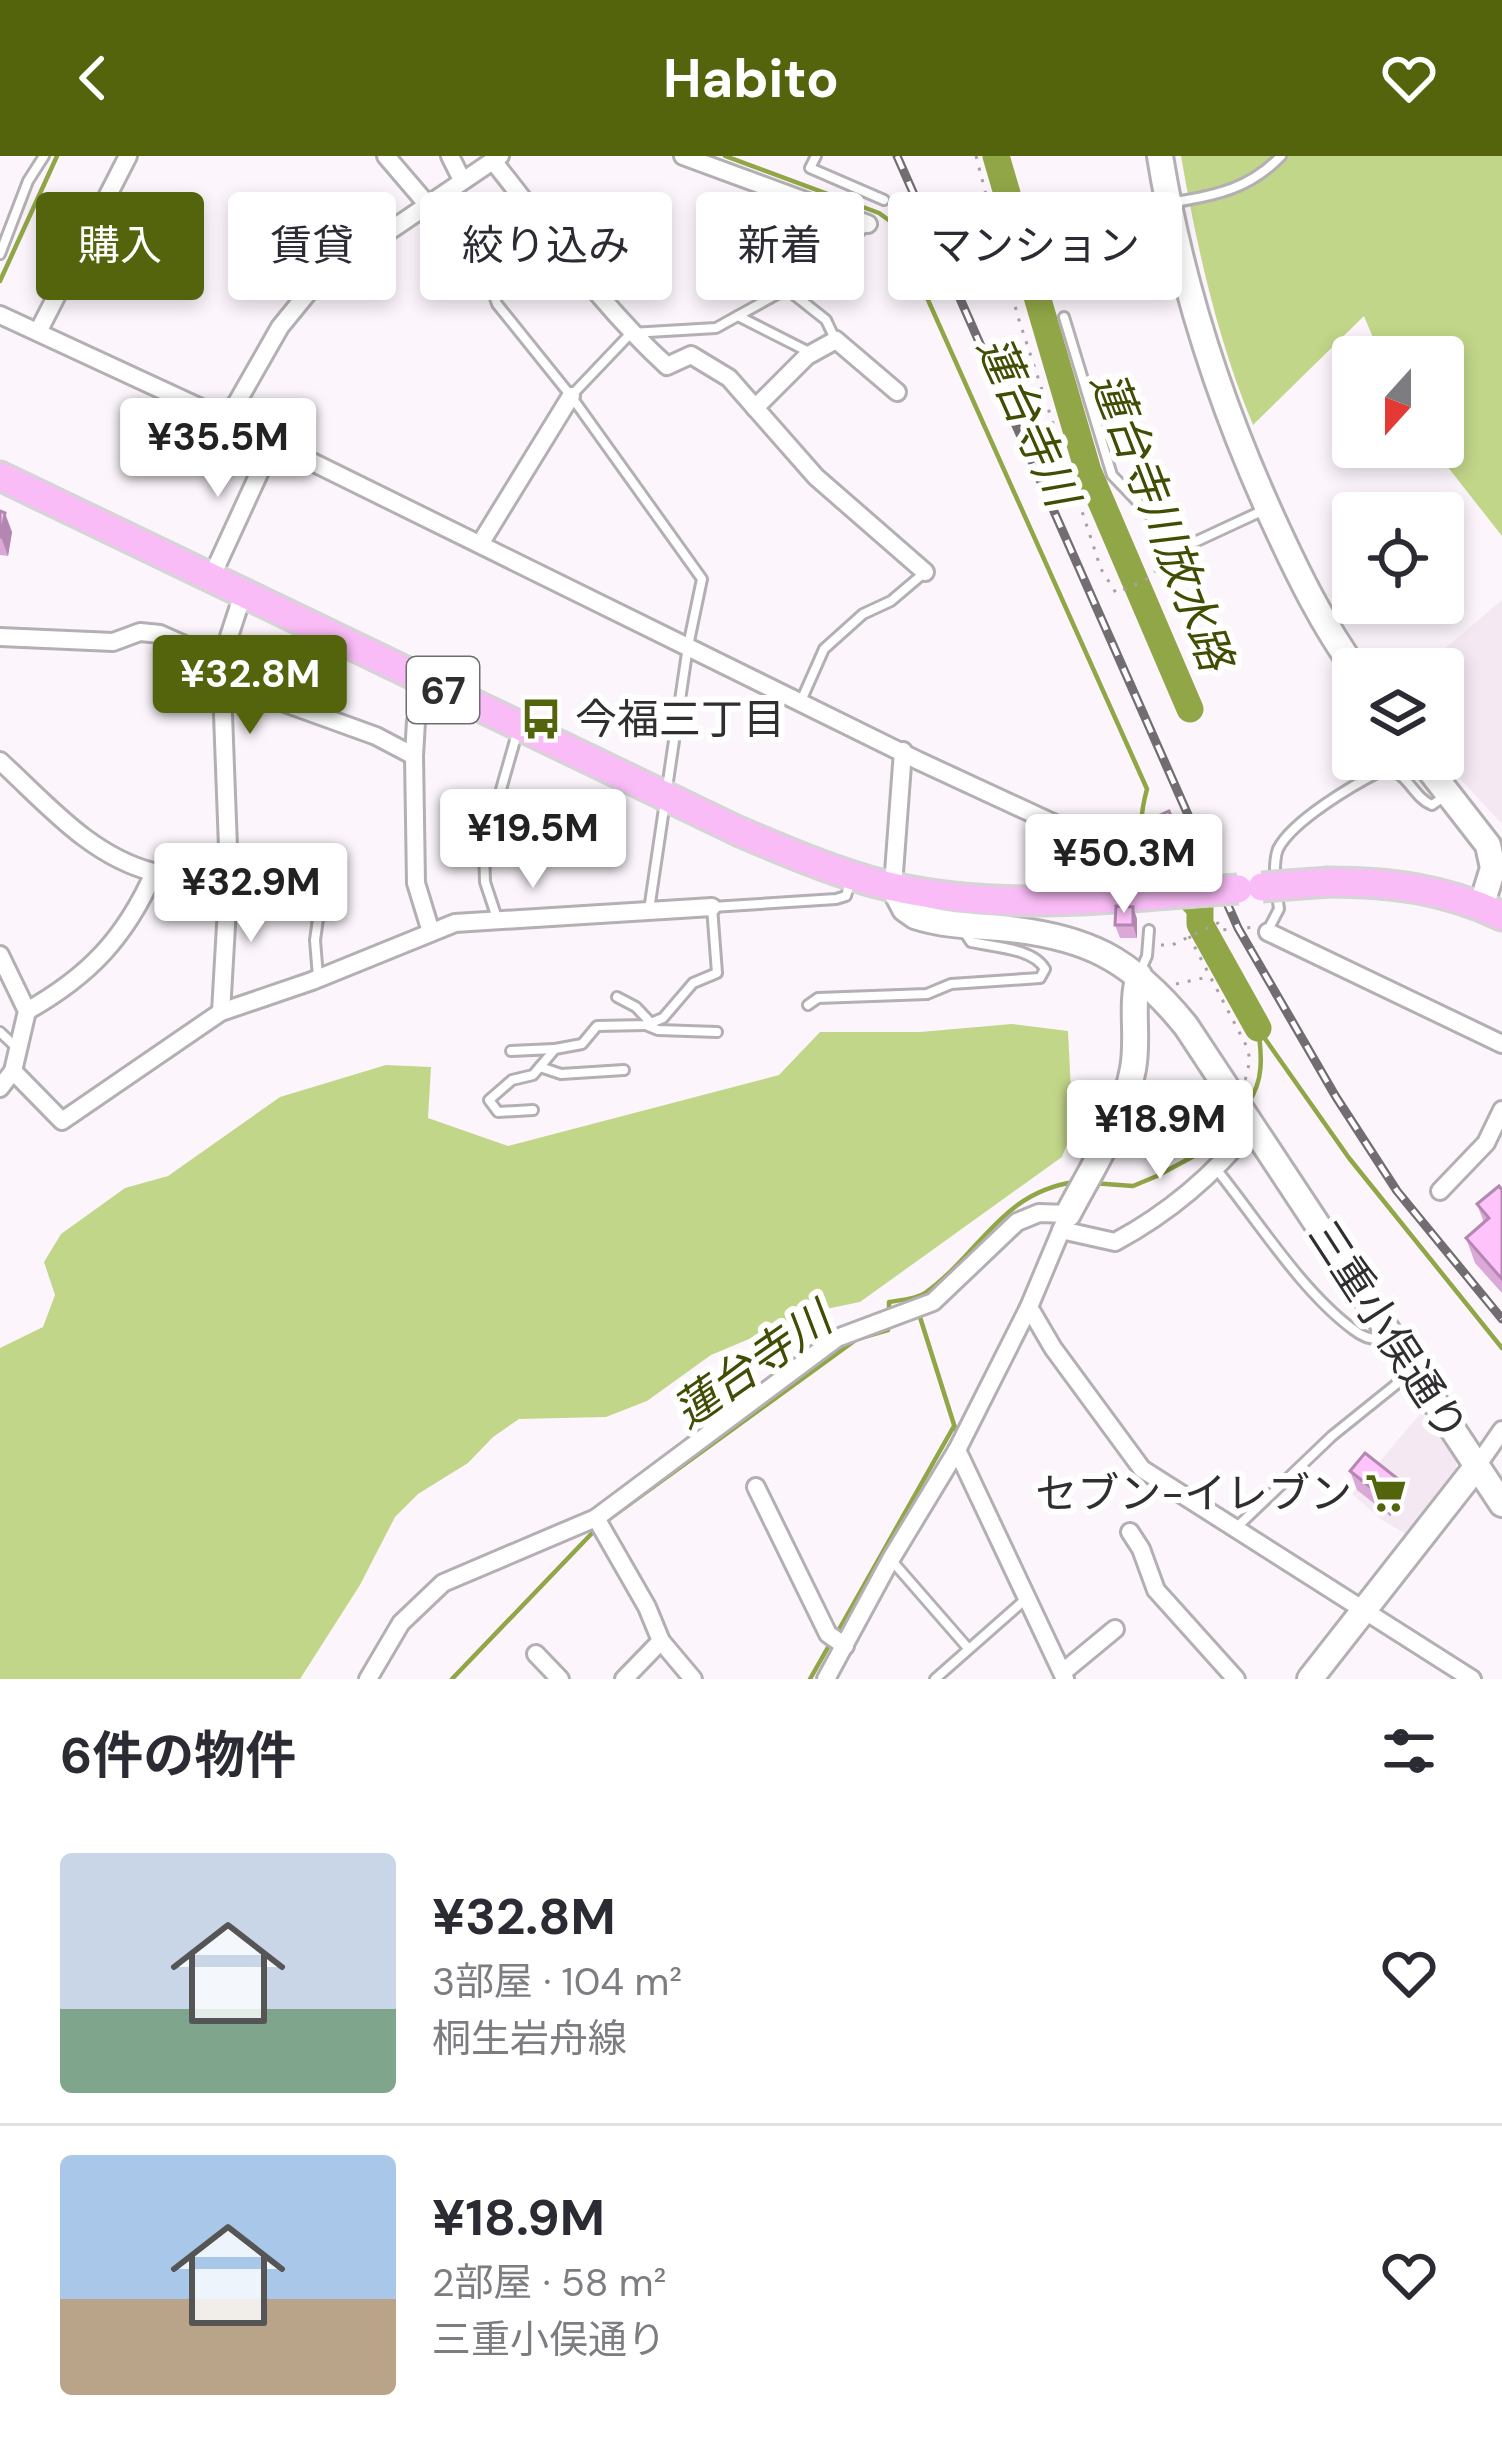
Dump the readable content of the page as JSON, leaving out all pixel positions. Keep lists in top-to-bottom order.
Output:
{
  "streets": {
    "main road": ["67", "三重小俣通り"]
  },
  "crossings": [
    ["67", "三重小俣通り"]
  ],
  "water": ["蓮台寺川", "蓮台寺川放水路"],
  "places": {
    "bus stop": ["今福三丁目"],
    "supermarket": ["セブン-イレブン"]
  },
  "north": "bottom",
  "page": {
    "header": "Habito",
    "chip": [
      "購入",
      "賃貸",
      "絞り込み",
      "新着",
      "マンション"
    ],
    "price": [
      "¥35.5M",
      "¥32.8M",
      "¥19.5M",
      "¥50.3M",
      "¥32.9M",
      "¥18.9M"
    ],
    "heading": "6件の物件",
    "list": [
      {
        "name": "¥32.8M",
        "note": "3部屋 · 104 m² · 桐生岩舟線"
      },
      {
        "name": "¥18.9M",
        "note": "2部屋 · 58 m² · 三重小俣通り"
      }
    ]
  }
}
